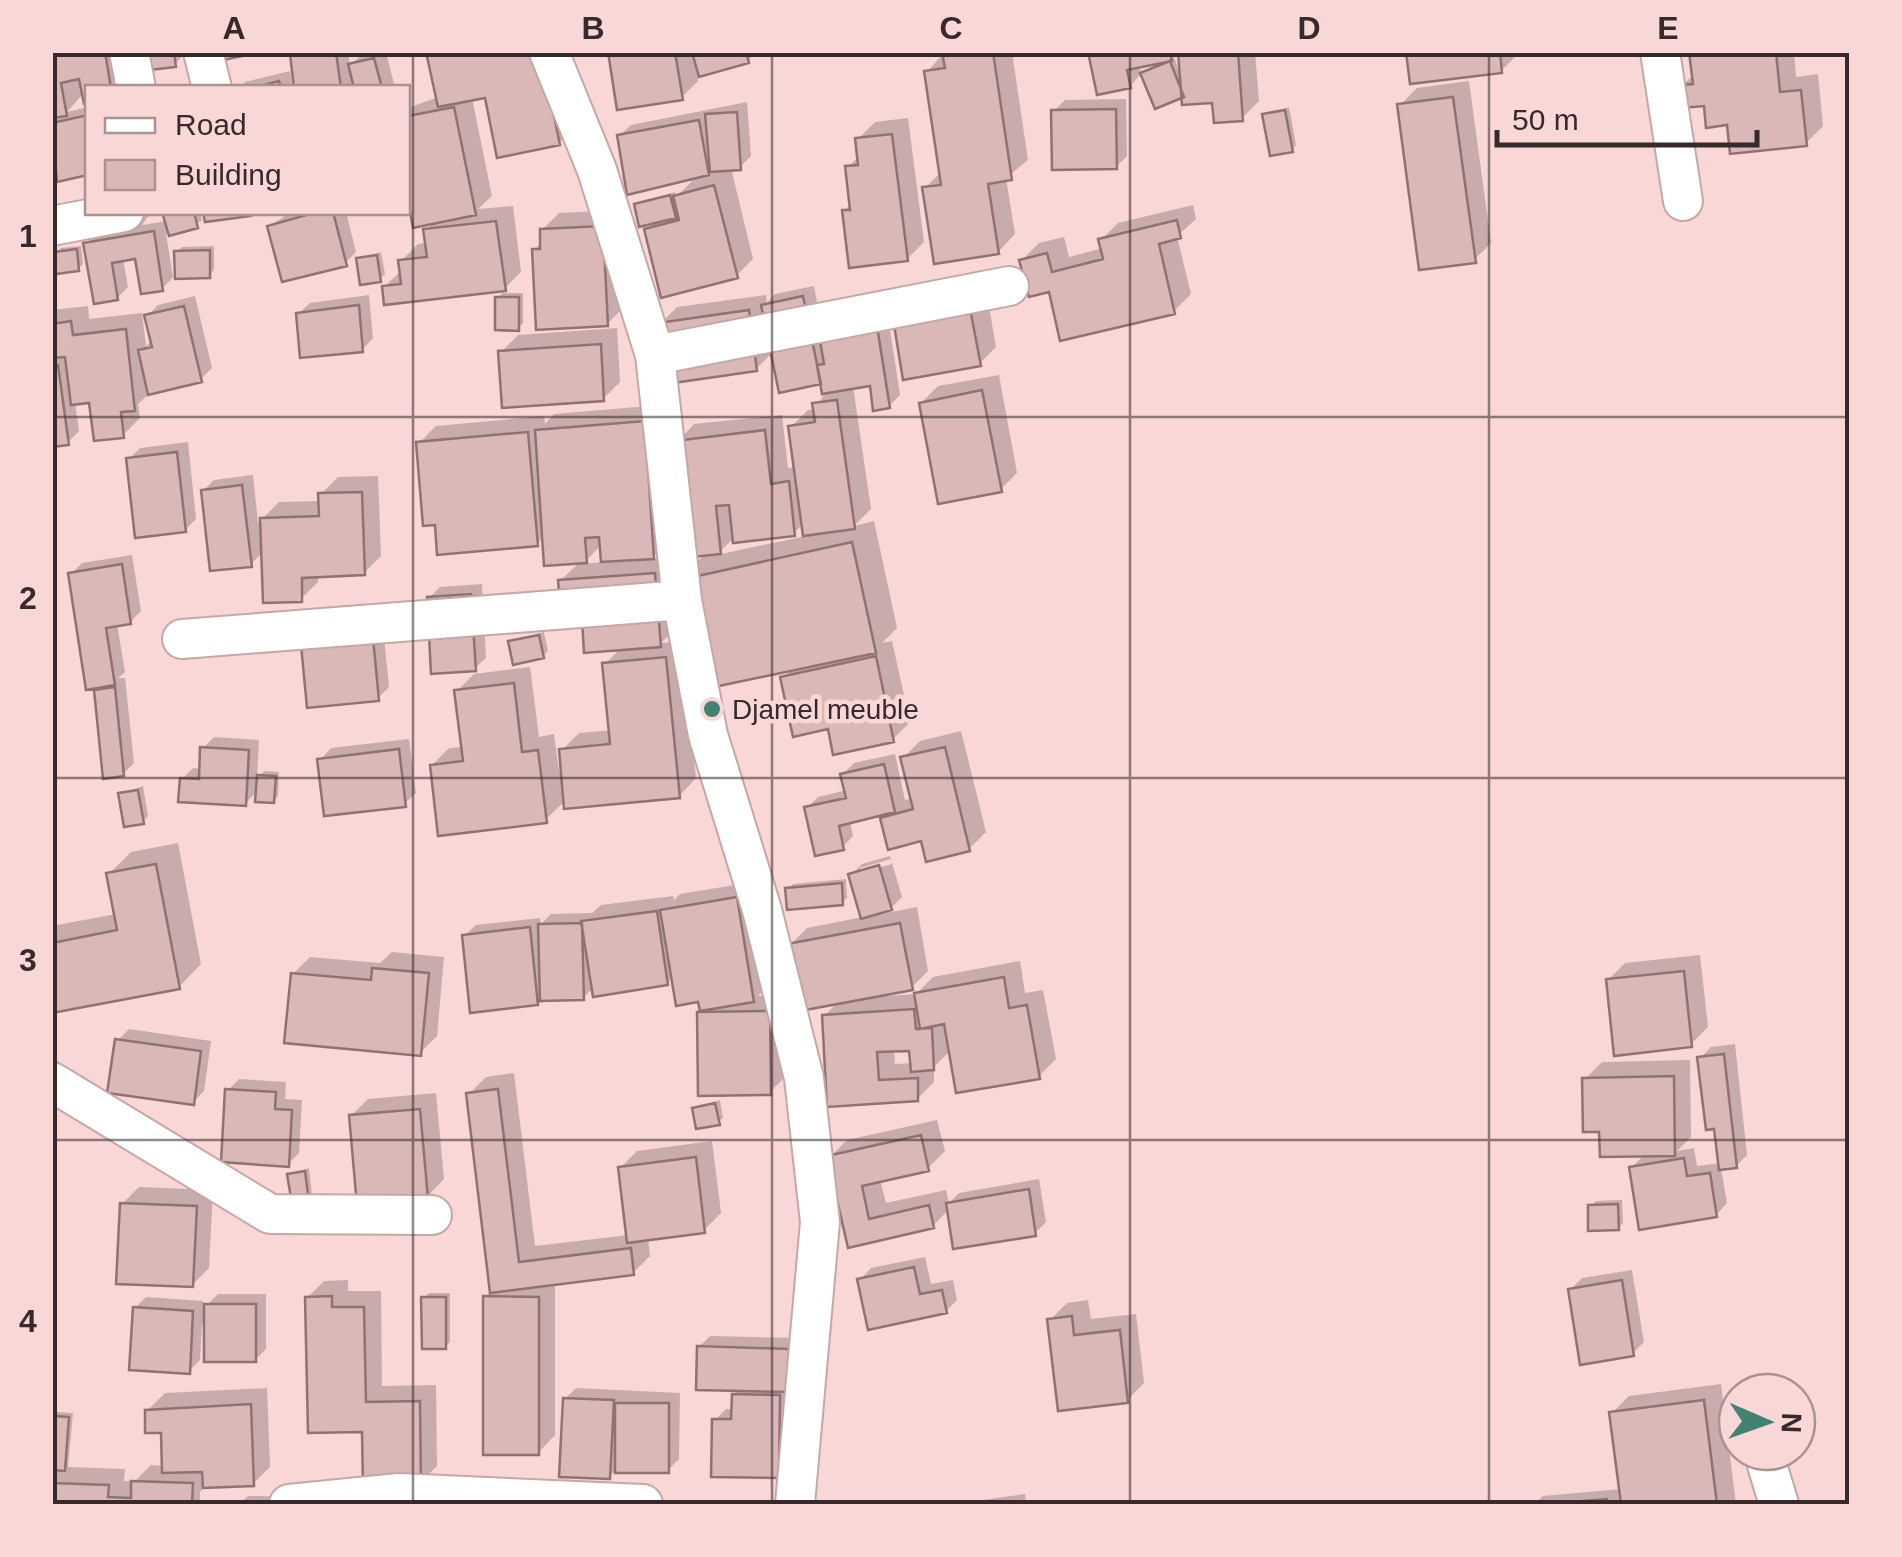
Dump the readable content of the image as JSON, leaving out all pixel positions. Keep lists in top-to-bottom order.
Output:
{
  "places": ["Djamel meuble"],
  "legend": ["Road", "Building"],
  "scale_bar": "50 m",
  "north": "right",
  "grid": {
    "columns": [
      "A",
      "B",
      "C",
      "D",
      "E"
    ],
    "rows": [
      "1",
      "2",
      "3",
      "4"
    ]
  }
}
